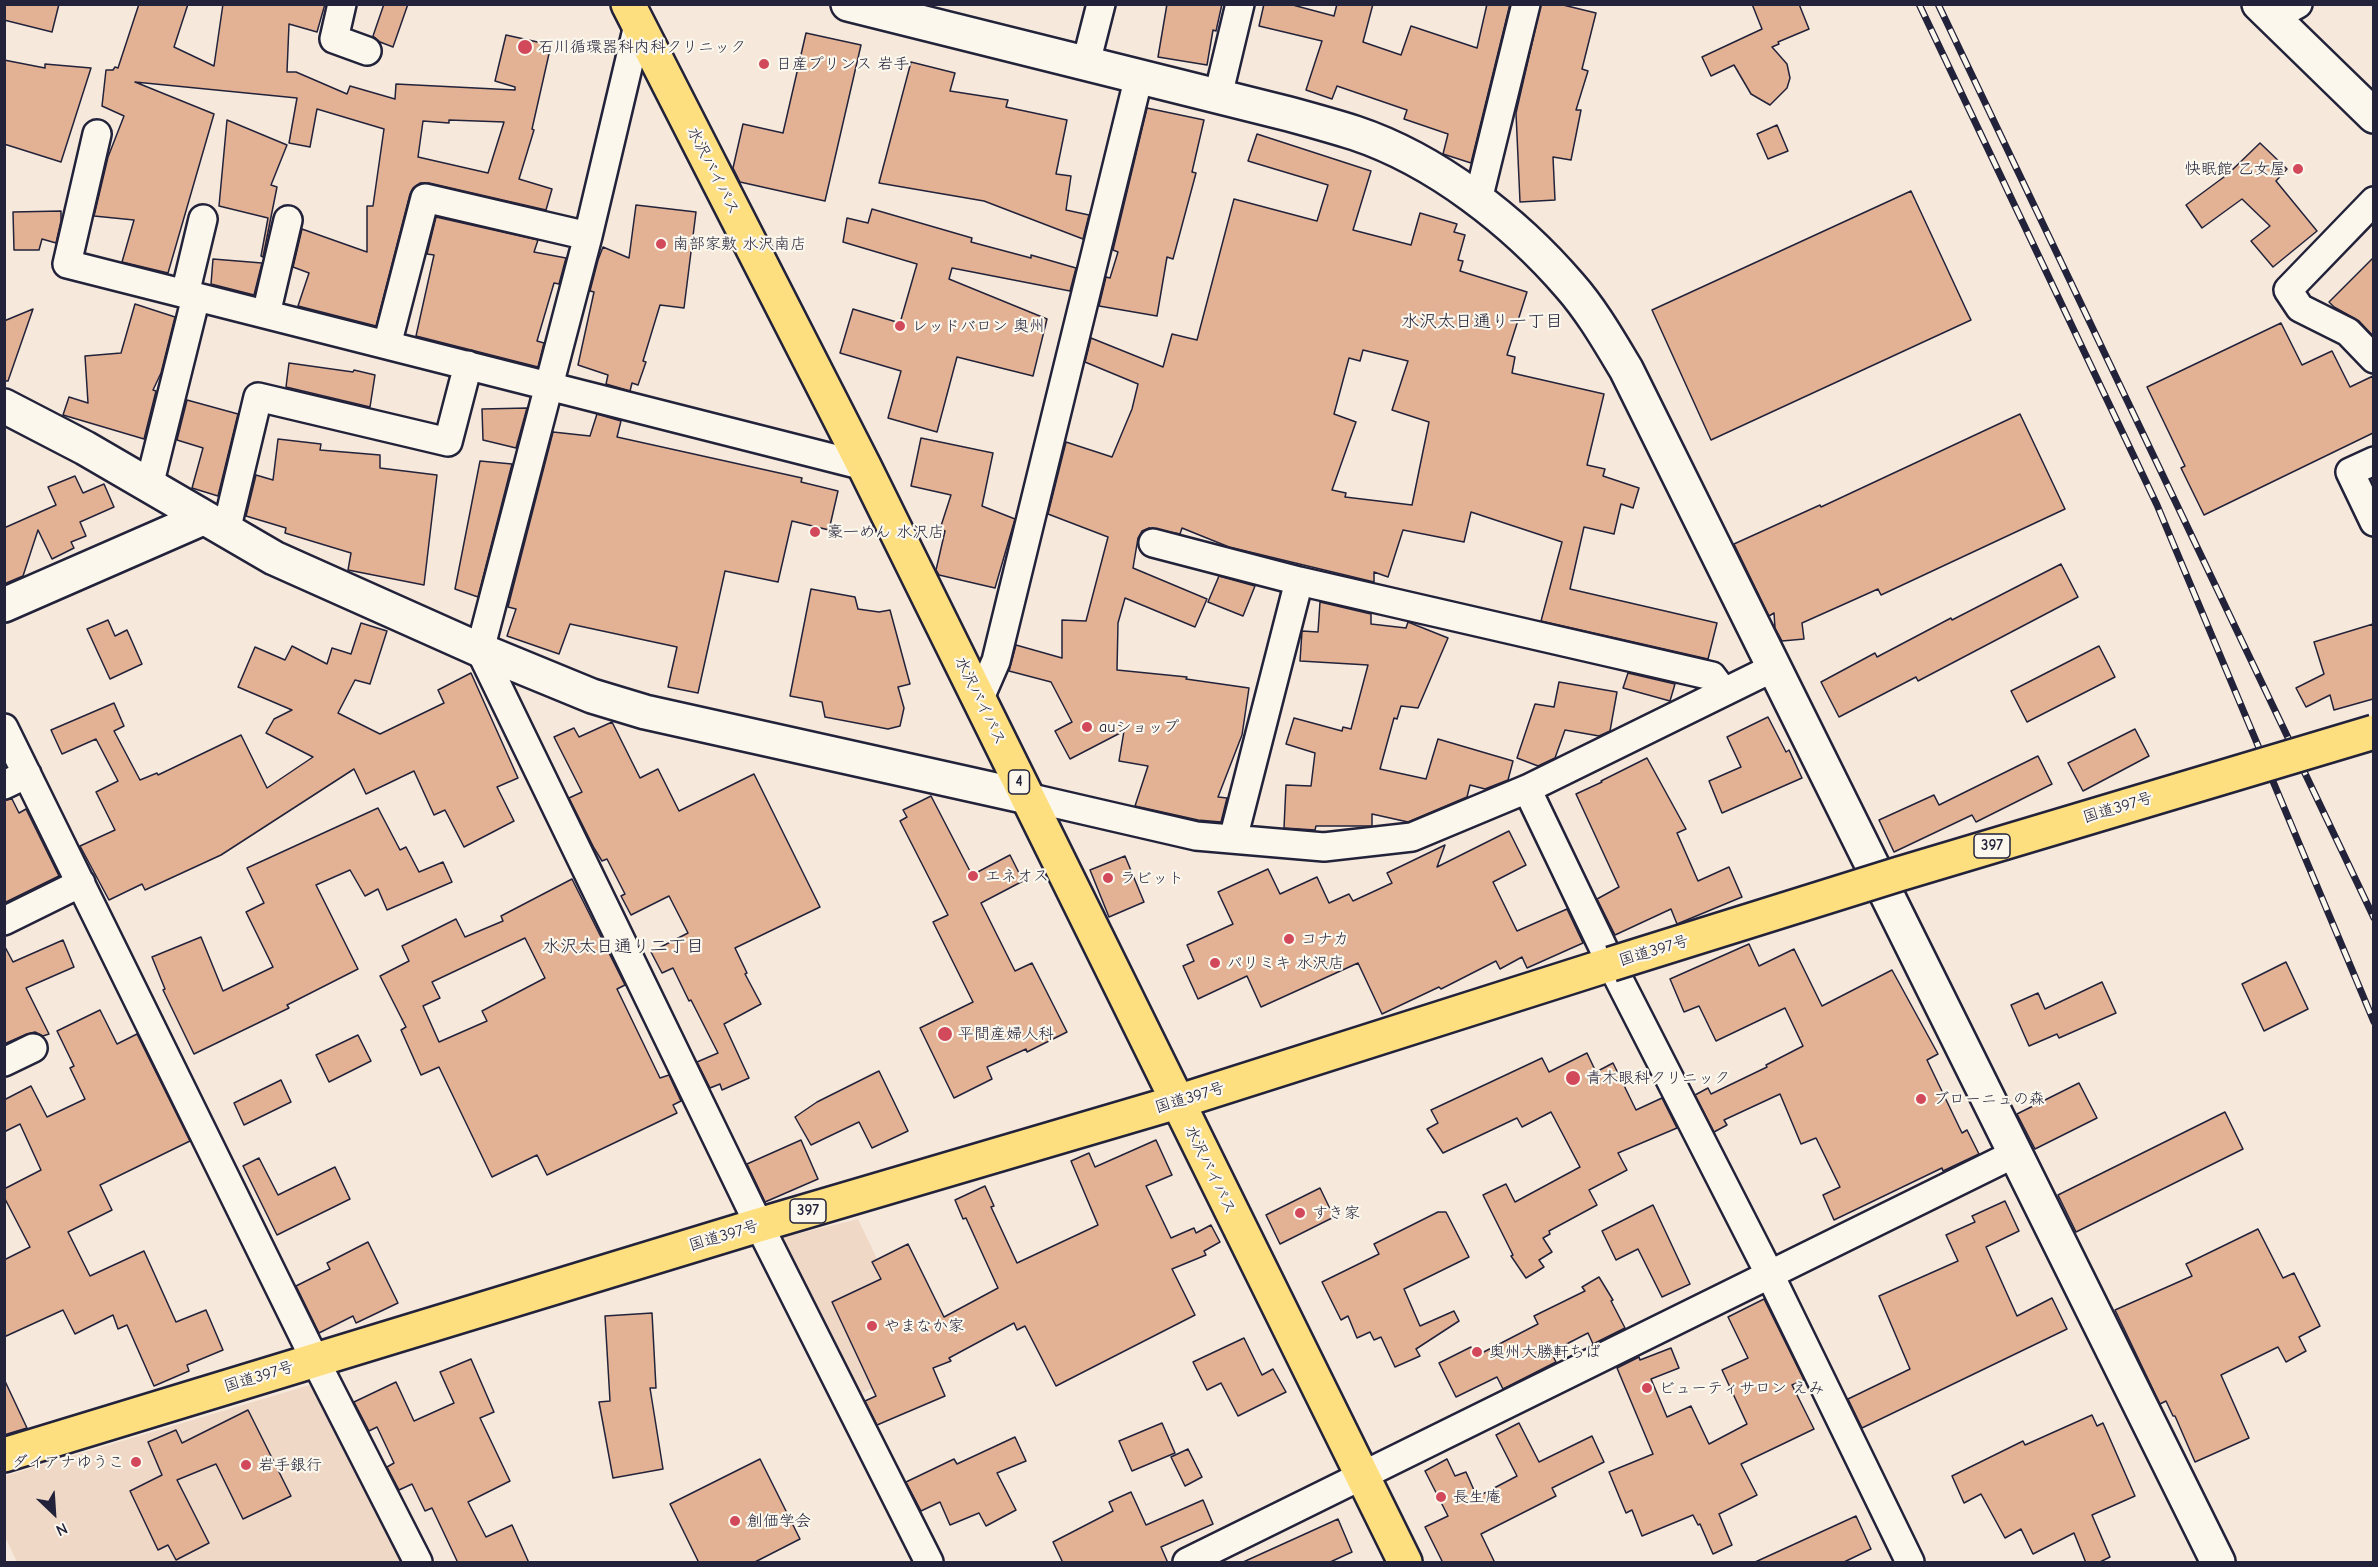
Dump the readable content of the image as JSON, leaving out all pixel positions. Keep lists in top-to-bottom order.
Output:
{
  "streets": {
    "highway": [
      "水沢バイパス",
      "4",
      "国道397号",
      "397"
    ]
  },
  "crossings": [
    ["水沢バイパス", "国道397号"]
  ],
  "districts": ["水沢太日通り一丁目", "水沢太日通り二丁目"],
  "places": [
    "石川循環器科内科クリニック",
    "日産プリンス 岩手",
    "快眠館 乙女屋",
    "南部家敷 水沢南店",
    "レッドバロン 奥州",
    "豪一めん 水沢店",
    "auショップ",
    "エネオス",
    "ラビット",
    "コナカ",
    "パリミキ 水沢店",
    "平間産婦人科",
    "青木眼科クリニック",
    "ブローニュの森",
    "すき家",
    "やまなか家",
    "奥州大勝軒ちば",
    "ビューティサロン えみ",
    "ダイアナゆうこ",
    "岩手銀行",
    "長生庵",
    "創価学会"
  ],
  "north": "bottom right"
}
